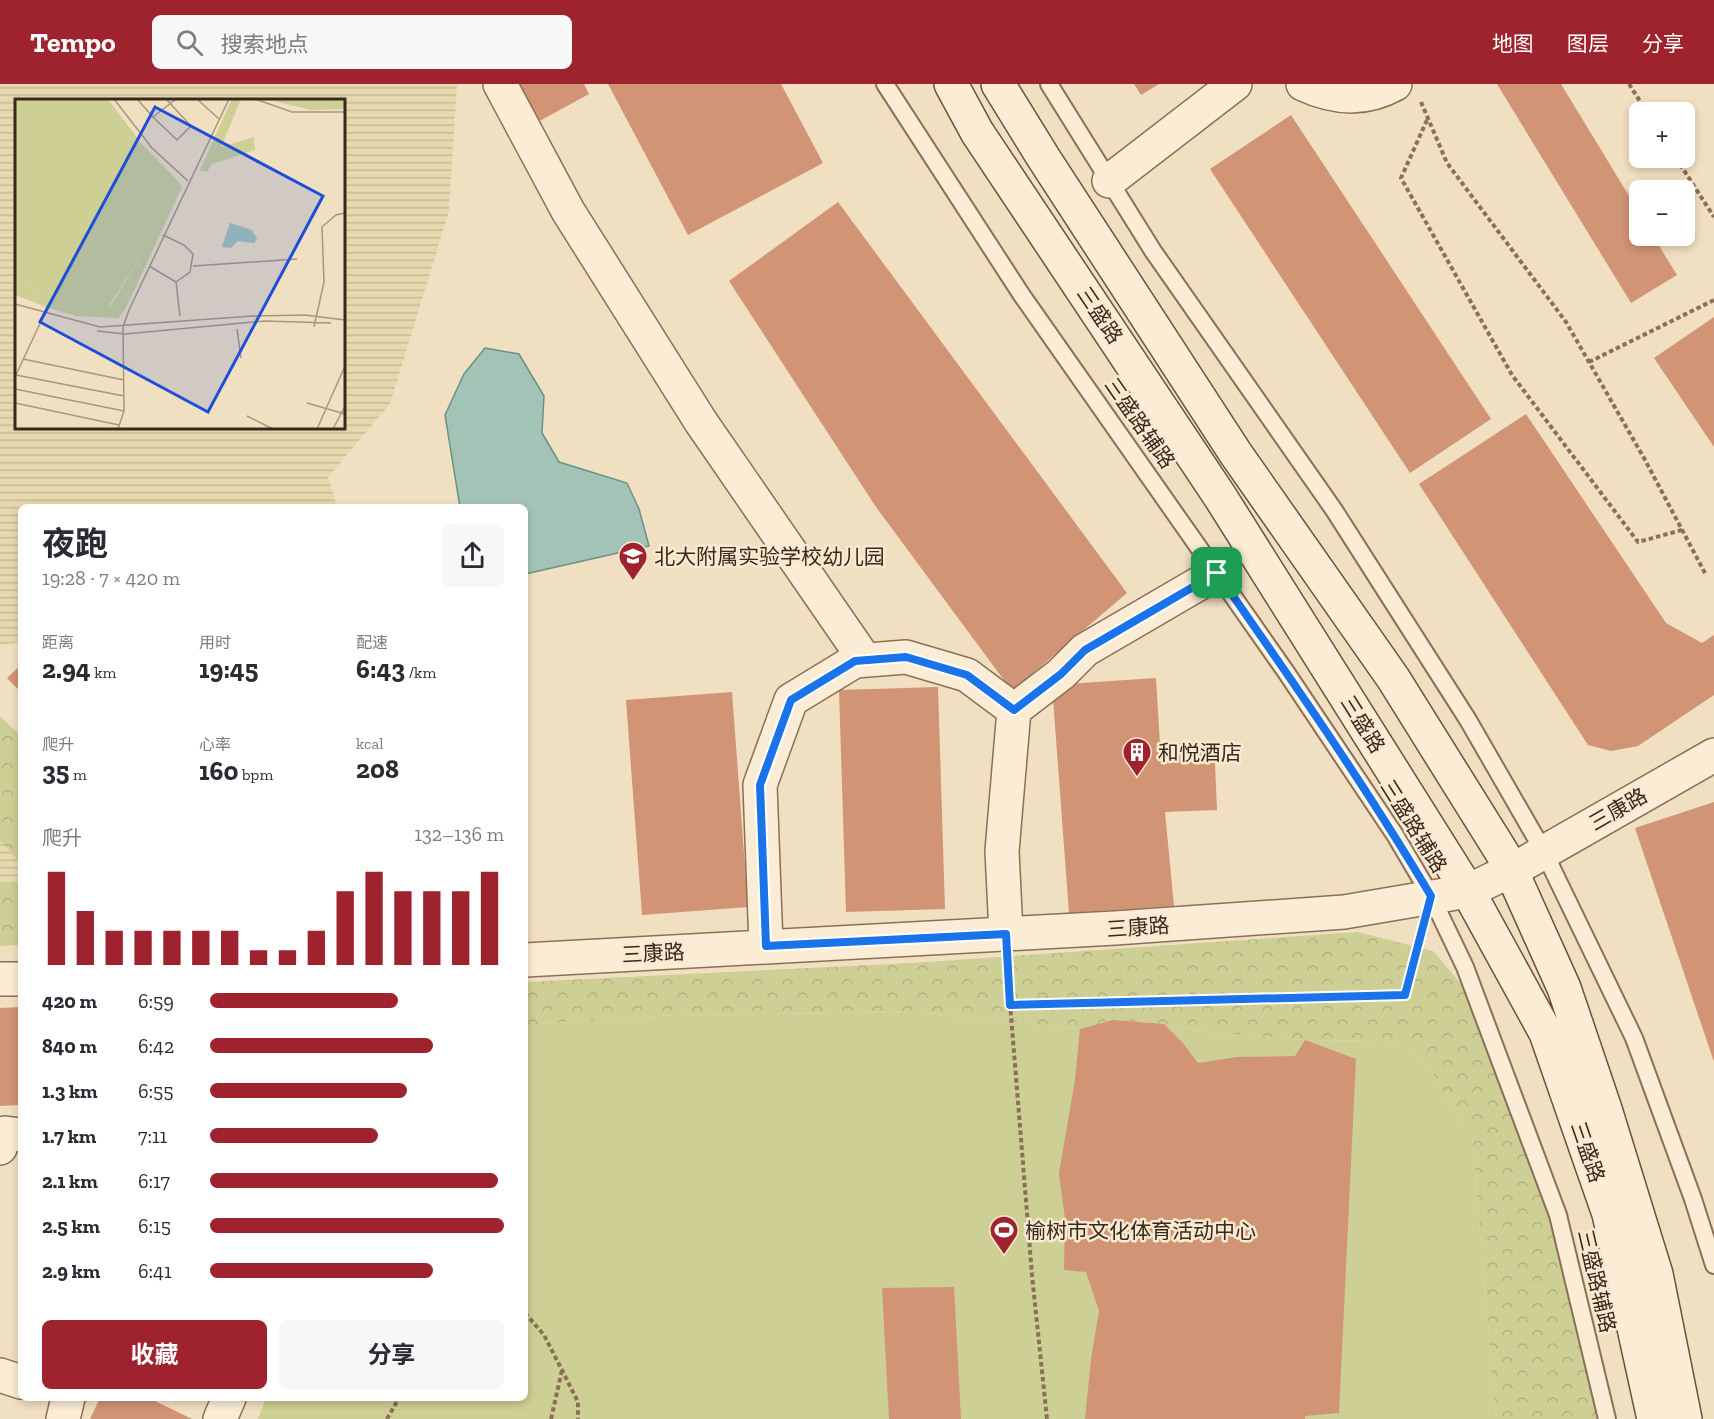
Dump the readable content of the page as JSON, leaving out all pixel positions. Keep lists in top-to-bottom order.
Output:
{
  "streets": {
    "street": ["三盛路", "三康路"],
    "lane": ["三盛路辅路"]
  },
  "crossings": [
    ["三盛路", "三康路"],
    ["三盛路辅路", "三康路"]
  ],
  "places": {
    "school or university": ["北大附属实验学校幼儿园"],
    "building": ["和悦酒店"],
    "sports": ["榆树市文化体育活动中心"]
  },
  "page": {
    "header": "Tempo",
    "search": "搜索地点",
    "nav": ["地图", "图层", "分享"],
    "map_buttons": ["+", "−"],
    "heading": ["夜跑", "19:28 · 7 × 420 m"],
    "stats": [
      ["距离", "2.94 km"],
      ["用时", "19:45"],
      ["配速", "6:43 /km"],
      ["爬升", "35 m"],
      ["心率", "160 bpm"],
      ["kcal", "208"]
    ],
    "chart": ["爬升", "132–136 m"],
    "list": [
      {
        "name": "420 m",
        "note": "6:59"
      },
      {
        "name": "840 m",
        "note": "6:42"
      },
      {
        "name": "1.3 km",
        "note": "6:55"
      },
      {
        "name": "1.7 km",
        "note": "7:11"
      },
      {
        "name": "2.1 km",
        "note": "6:17"
      },
      {
        "name": "2.5 km",
        "note": "6:15"
      },
      {
        "name": "2.9 km",
        "note": "6:41"
      }
    ],
    "buttons": ["收藏", "分享"]
  }
}
